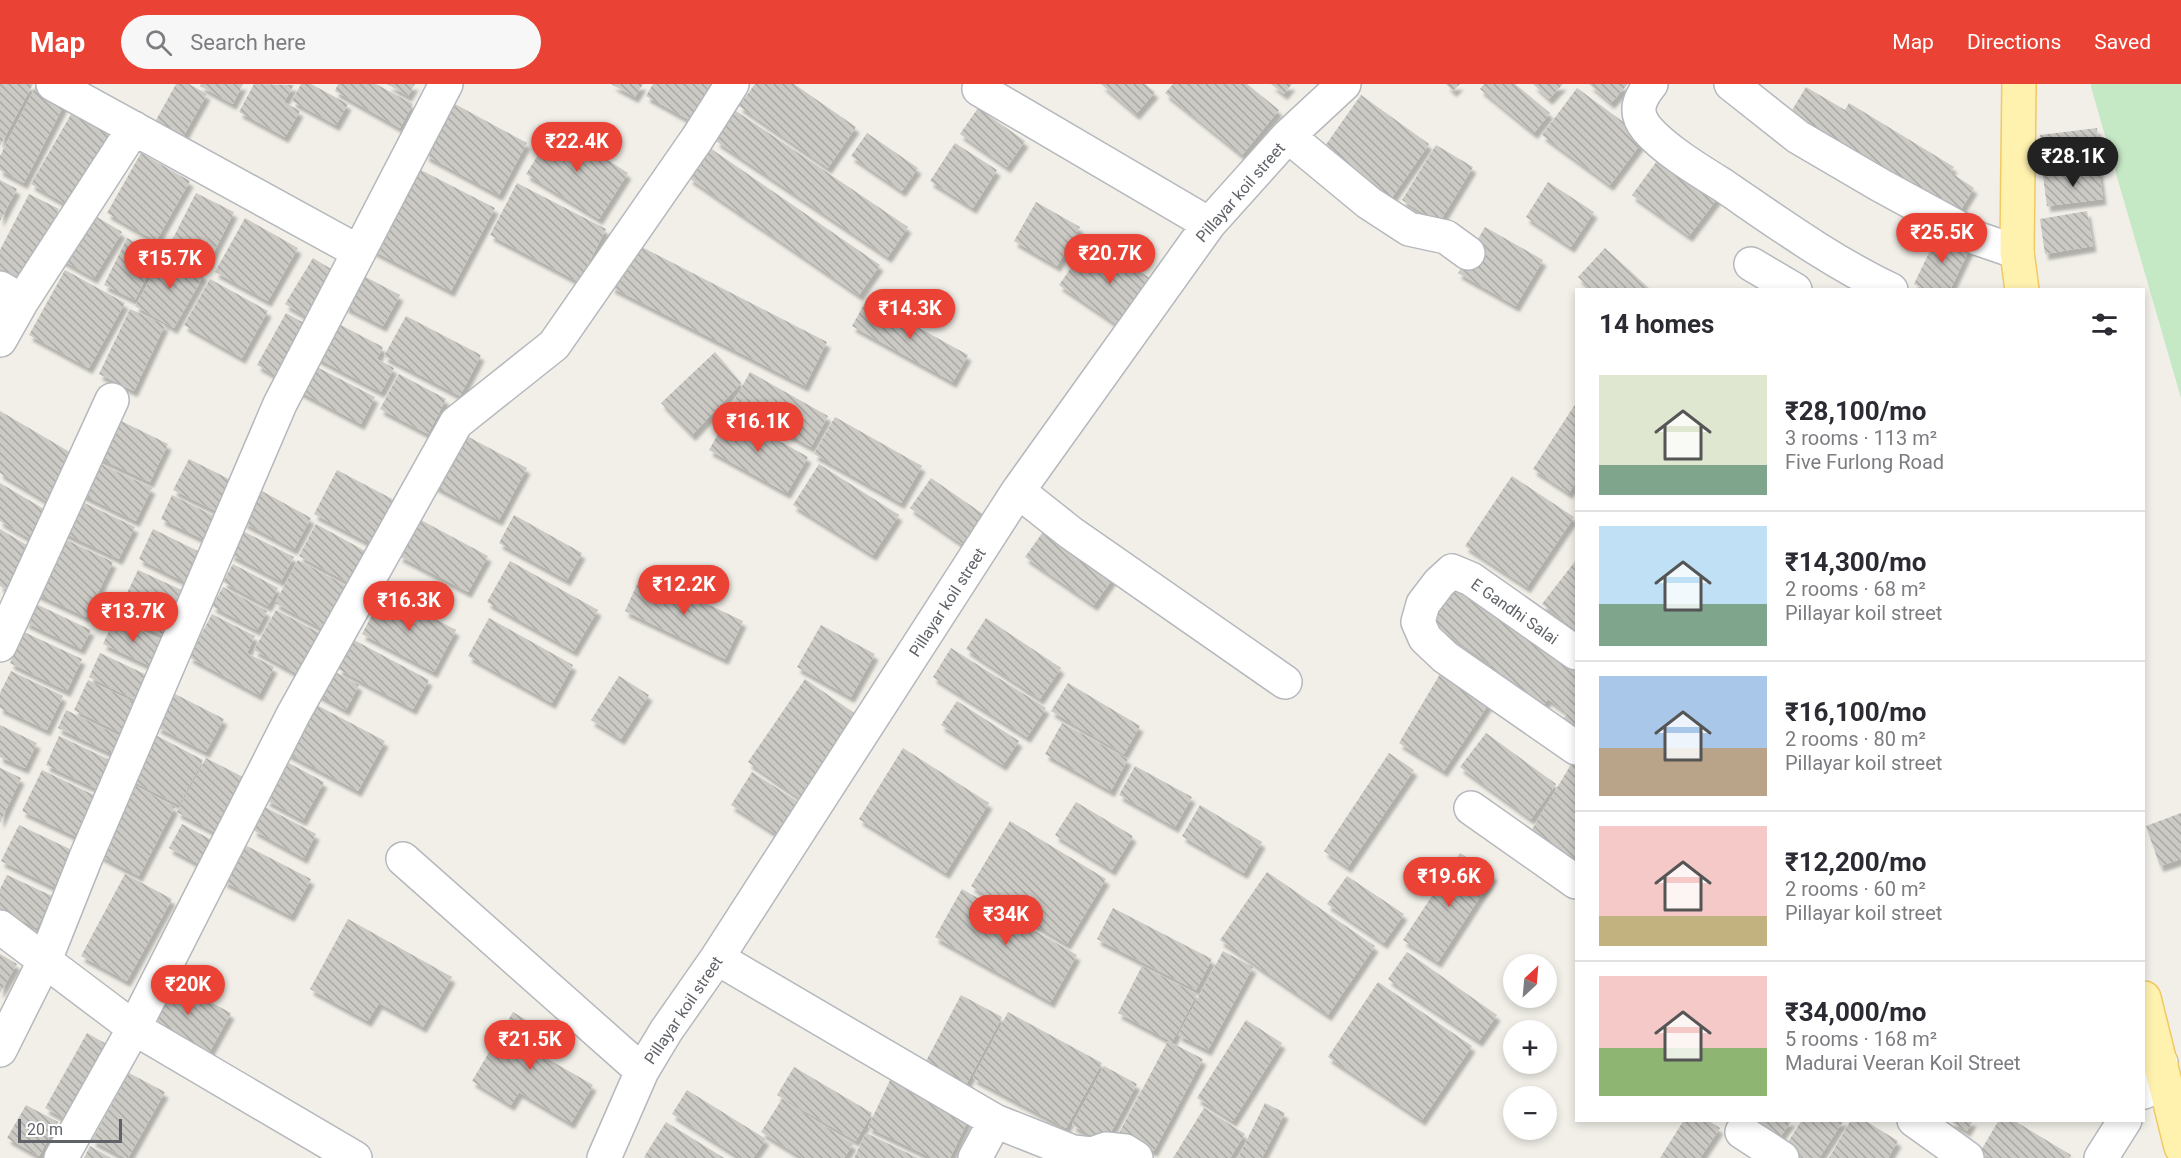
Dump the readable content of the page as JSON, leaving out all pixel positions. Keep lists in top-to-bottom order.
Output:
{
  "streets": {
    "street": ["Pillayar koil street", "E Gandhi Salai"]
  },
  "scale_bar": "20 m",
  "north": "top right",
  "page": {
    "header": "Map",
    "search": "Search here",
    "nav": ["Map", "Directions", "Saved"],
    "price": [
      "₹22.4K",
      "₹28.1K",
      "₹25.5K",
      "₹20.7K",
      "₹15.7K",
      "₹14.3K",
      "₹16.1K",
      "₹12.2K",
      "₹16.3K",
      "₹13.7K",
      "₹19.6K",
      "₹34K",
      "₹20K",
      "₹21.5K"
    ],
    "heading": "14 homes",
    "list": [
      {
        "name": "₹28,100/mo",
        "note": "3 rooms · 113 m² · Five Furlong Road"
      },
      {
        "name": "₹14,300/mo",
        "note": "2 rooms · 68 m² · Pillayar koil street"
      },
      {
        "name": "₹16,100/mo",
        "note": "2 rooms · 80 m² · Pillayar koil street"
      },
      {
        "name": "₹12,200/mo",
        "note": "2 rooms · 60 m² · Pillayar koil street"
      },
      {
        "name": "₹34,000/mo",
        "note": "5 rooms · 168 m² · Madurai Veeran Koil Street"
      }
    ],
    "map_buttons": ["+", "−"],
    "scale": "20 m"
  }
}
